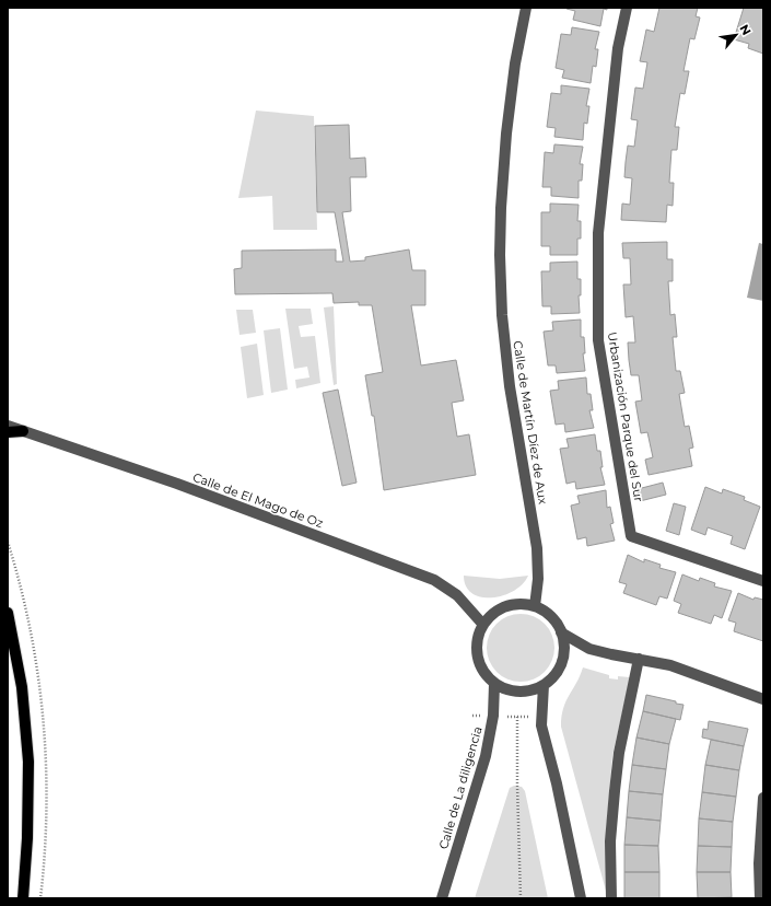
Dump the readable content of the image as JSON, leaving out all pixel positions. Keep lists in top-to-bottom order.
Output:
{
  "streets": {
    "street": [
      "Urbanización Parque del Sur",
      "Calle de Martín Díez de Aux",
      "Calle de El Mago de Oz",
      "Calle de La diligencia"
    ]
  },
  "crossings": [
    ["Calle de Martín Díez de Aux", "Calle de El Mago de Oz"],
    ["Calle de Martín Díez de Aux", "Calle de La diligencia"],
    ["Calle de El Mago de Oz", "Calle de La diligencia"]
  ],
  "north": "top right"
}
